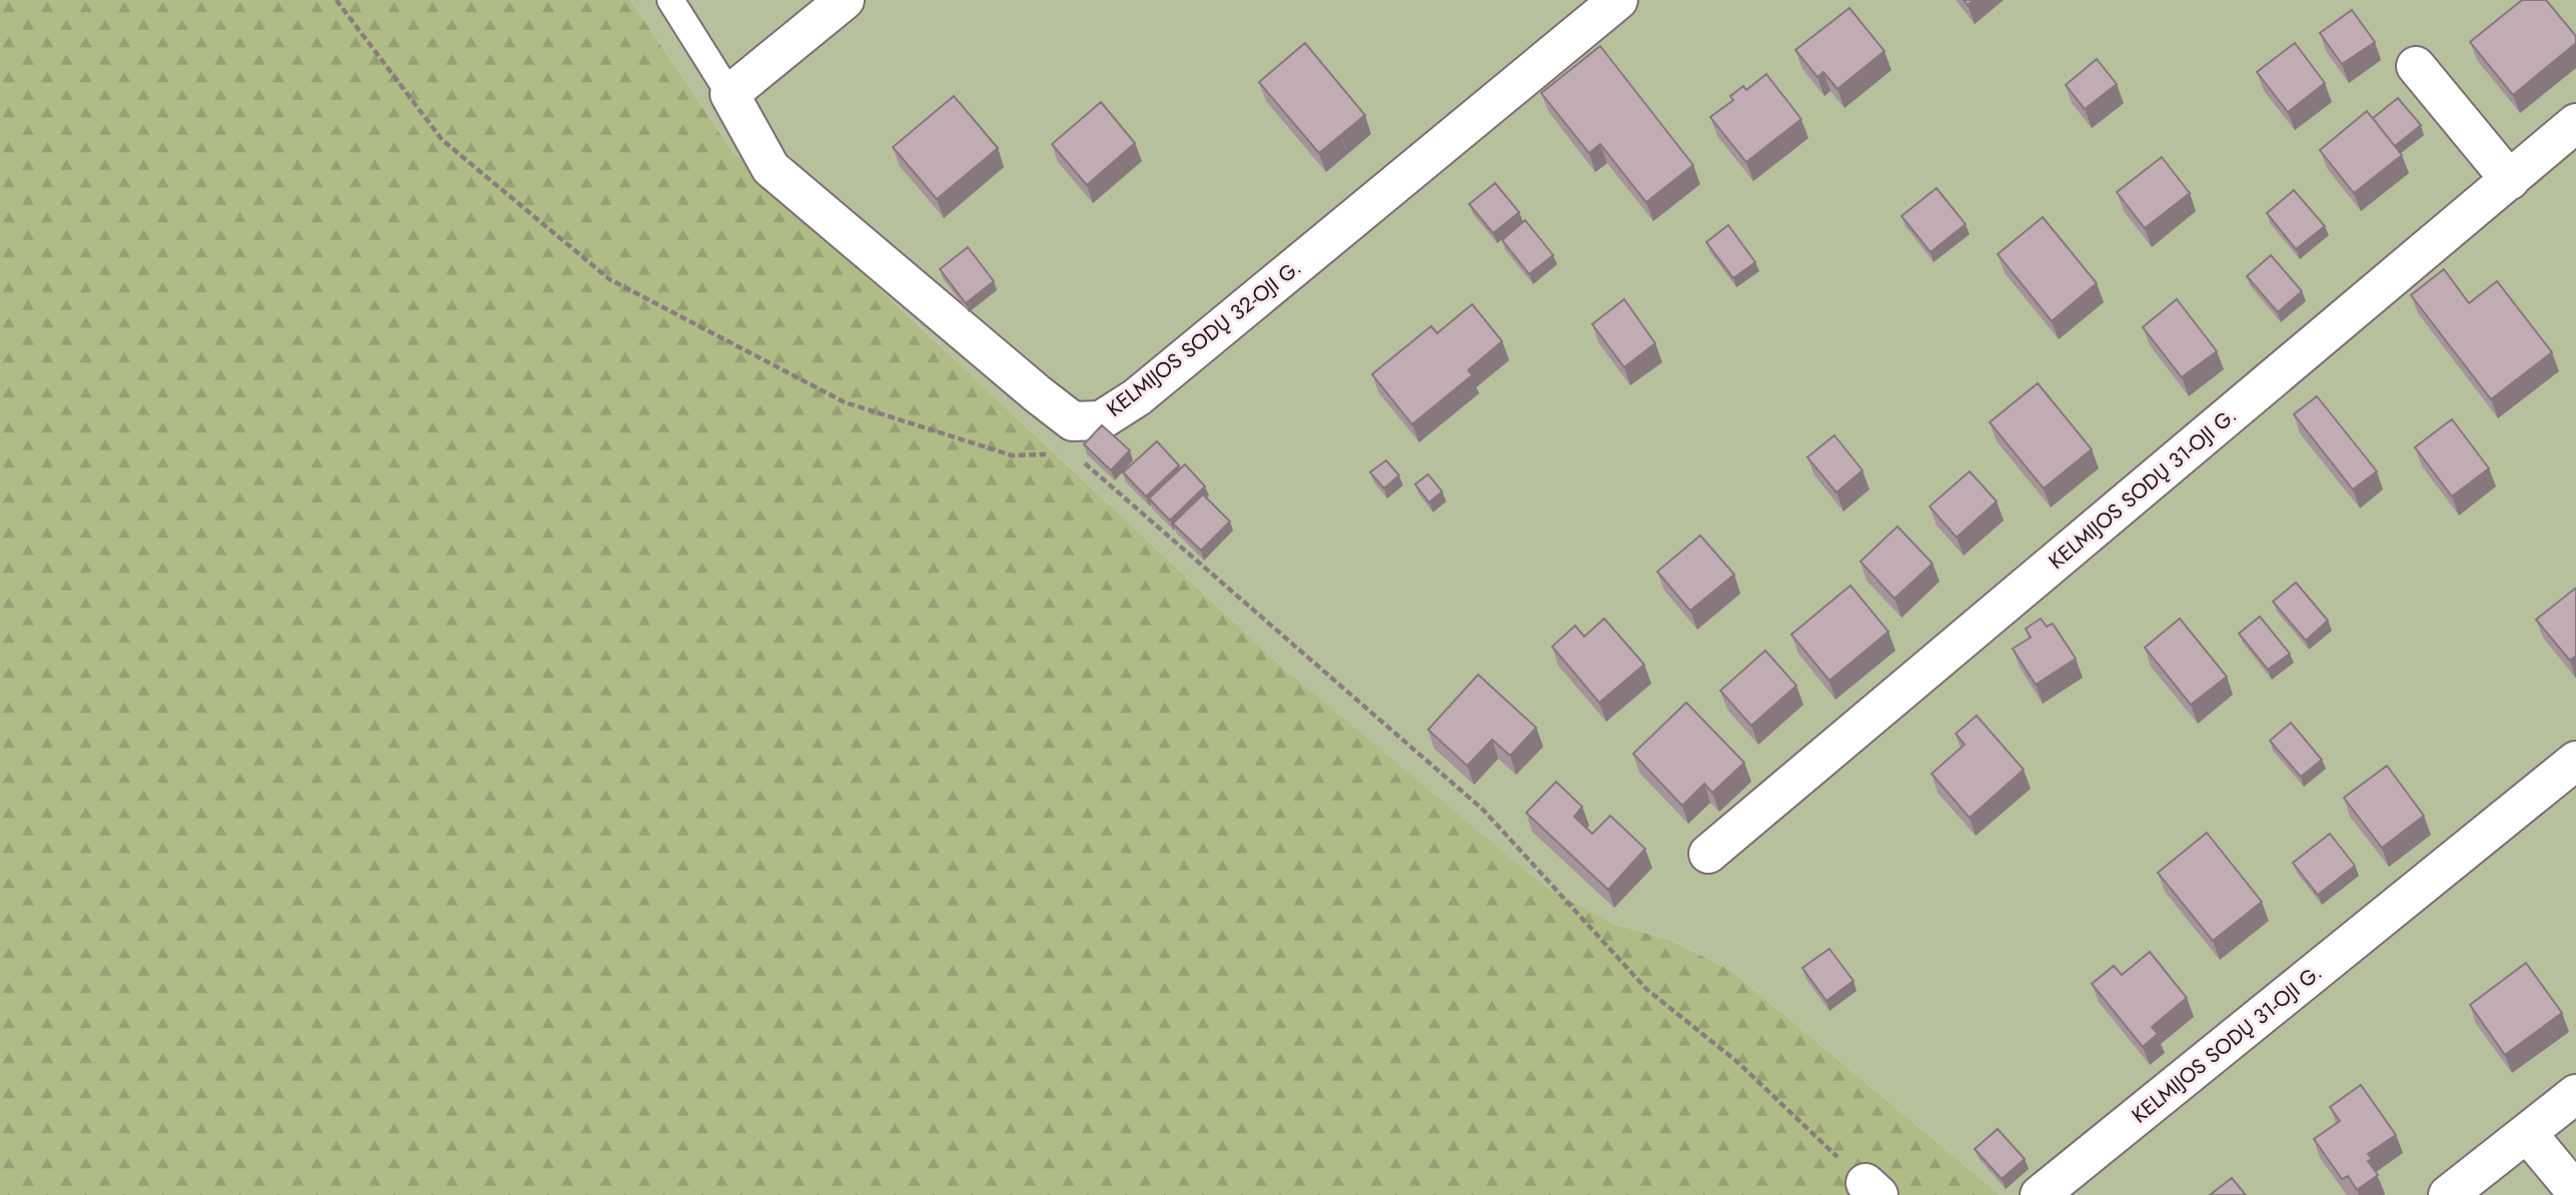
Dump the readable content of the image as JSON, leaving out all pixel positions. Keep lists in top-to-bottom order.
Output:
{
  "streets": {
    "street": ["KELMIJOS SODŲ 32-OJI G.", "KELMIJOS SODŲ 31-OJI G."]
  }
}
